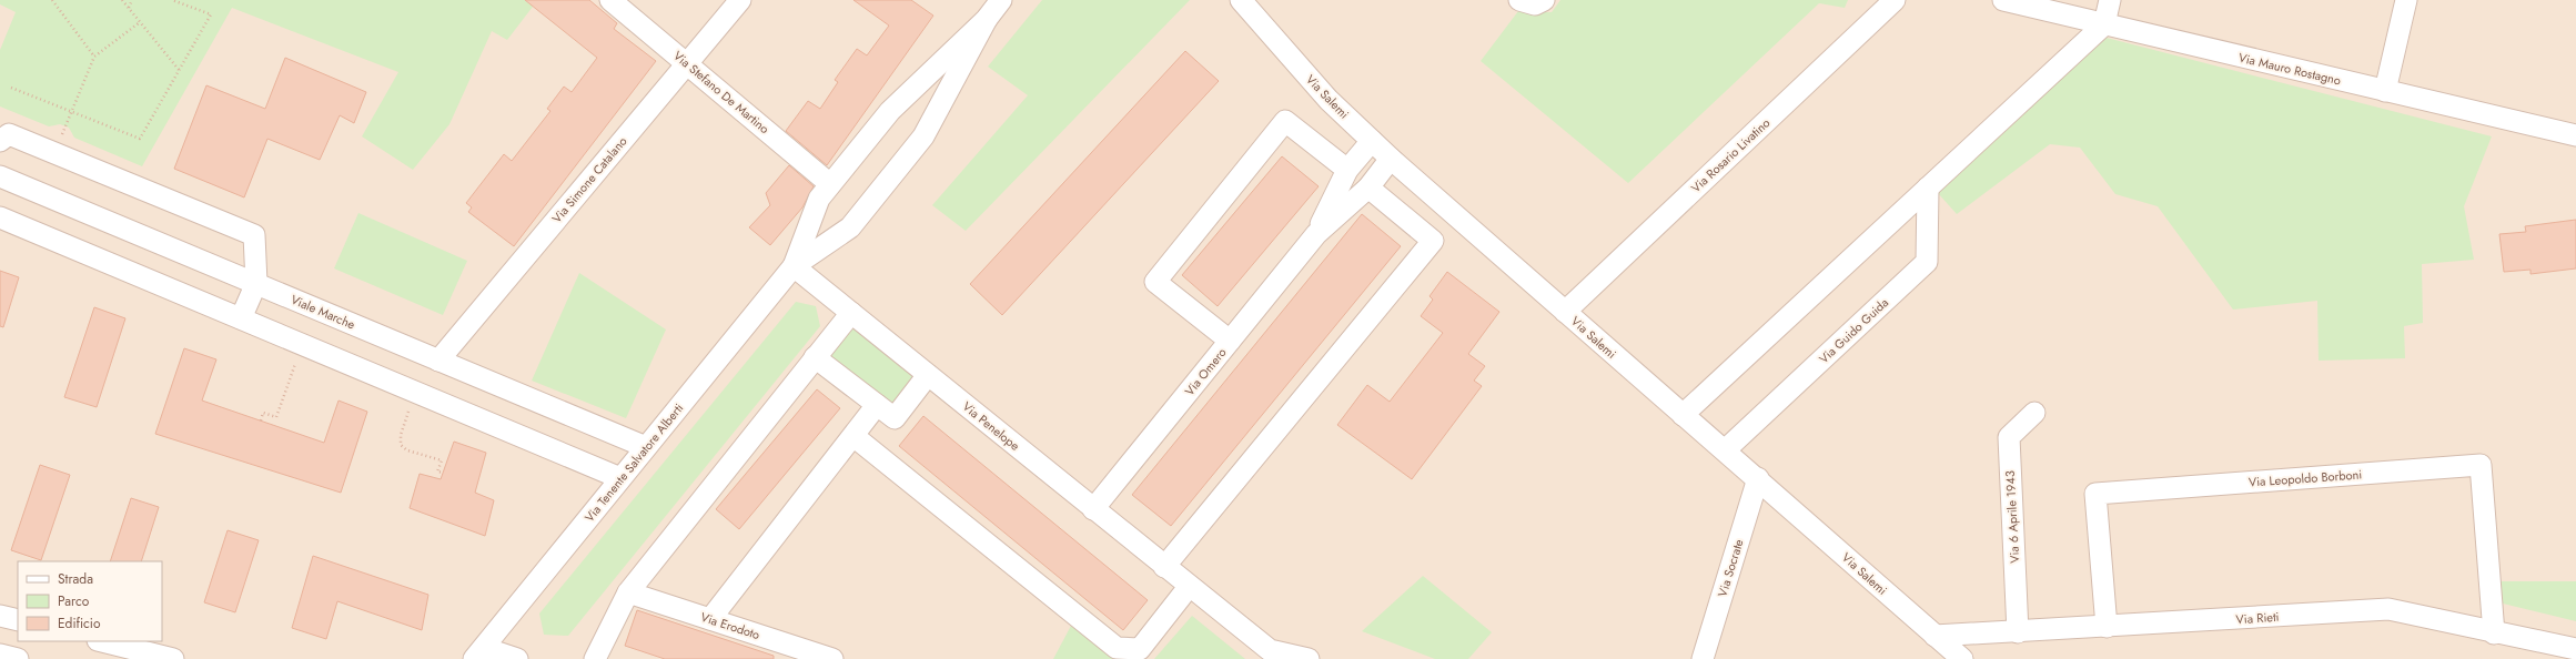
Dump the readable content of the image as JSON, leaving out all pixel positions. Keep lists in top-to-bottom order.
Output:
{
  "streets": {
    "street": [
      "Via Mauro Rostagno",
      "Via Stefano De Martino",
      "Via Salemi",
      "Via Rosario Livatino",
      "Via Simone Catalano",
      "Viale Marche",
      "Via Guido Guida",
      "Via Omero",
      "Via Penelope",
      "Via Tenente Salvatore Alberti",
      "Via Leopoldo Borboni",
      "Via 6 Aprile 1943",
      "Via Socrate",
      "Via Rieti",
      "Via Erodoto"
    ]
  },
  "crossings": [
    ["Via Stefano De Martino", "Via Simone Catalano"],
    ["Via Stefano De Martino", "Via Tenente Salvatore Alberti"],
    ["Via Salemi", "Via Rosario Livatino"],
    ["Via Salemi", "Via Guido Guida"],
    ["Via Salemi", "Via Socrate"],
    ["Via Salemi", "Via Rieti"],
    ["Via Simone Catalano", "Viale Marche"],
    ["Viale Marche", "Via Tenente Salvatore Alberti"],
    ["Via Omero", "Via Penelope"],
    ["Via Penelope", "Via Tenente Salvatore Alberti"],
    ["Via Leopoldo Borboni", "Via Rieti"],
    ["Via 6 Aprile 1943", "Via Rieti"]
  ],
  "legend": ["Strada", "Parco", "Edificio"]
}
